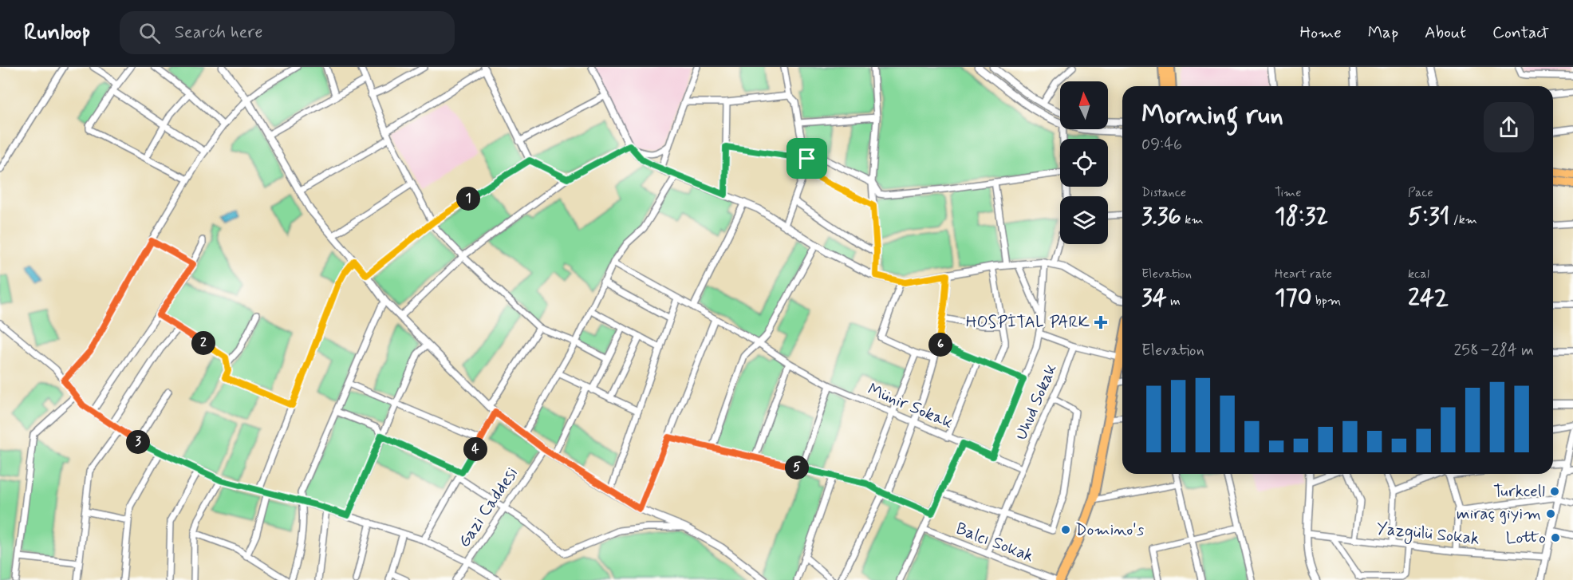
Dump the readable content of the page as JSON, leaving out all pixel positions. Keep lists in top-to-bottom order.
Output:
{
  "streets": {
    "street": [
      "Uhud Sokak",
      "Münir Sokak",
      "Gazi Caddesi",
      "Yazgülü Sokak",
      "Balcı Sokak"
    ]
  },
  "crossings": [
    ["Uhud Sokak", "Münir Sokak"]
  ],
  "places": {
    "health": ["HOSPİTAL PARK"],
    "other": [
      "Turkcell",
      "miraç giyim",
      "Domino's",
      "Lotto"
    ]
  },
  "north": "top",
  "page": {
    "header": "Runloop",
    "search": "Search here",
    "nav": [
      "Home",
      "Map",
      "About",
      "Contact"
    ],
    "heading": ["Morning run", "09:46"],
    "stats": [
      ["Distance", "3.36 km"],
      ["Time", "18:32"],
      ["Pace", "5:31 /km"],
      ["Elevation", "34 m"],
      ["Heart rate", "170 bpm"],
      ["kcal", "242"]
    ],
    "pins": [
      "1",
      "2",
      "6",
      "3",
      "4",
      "5"
    ],
    "chart": ["Elevation", "258–284 m"]
  }
}
